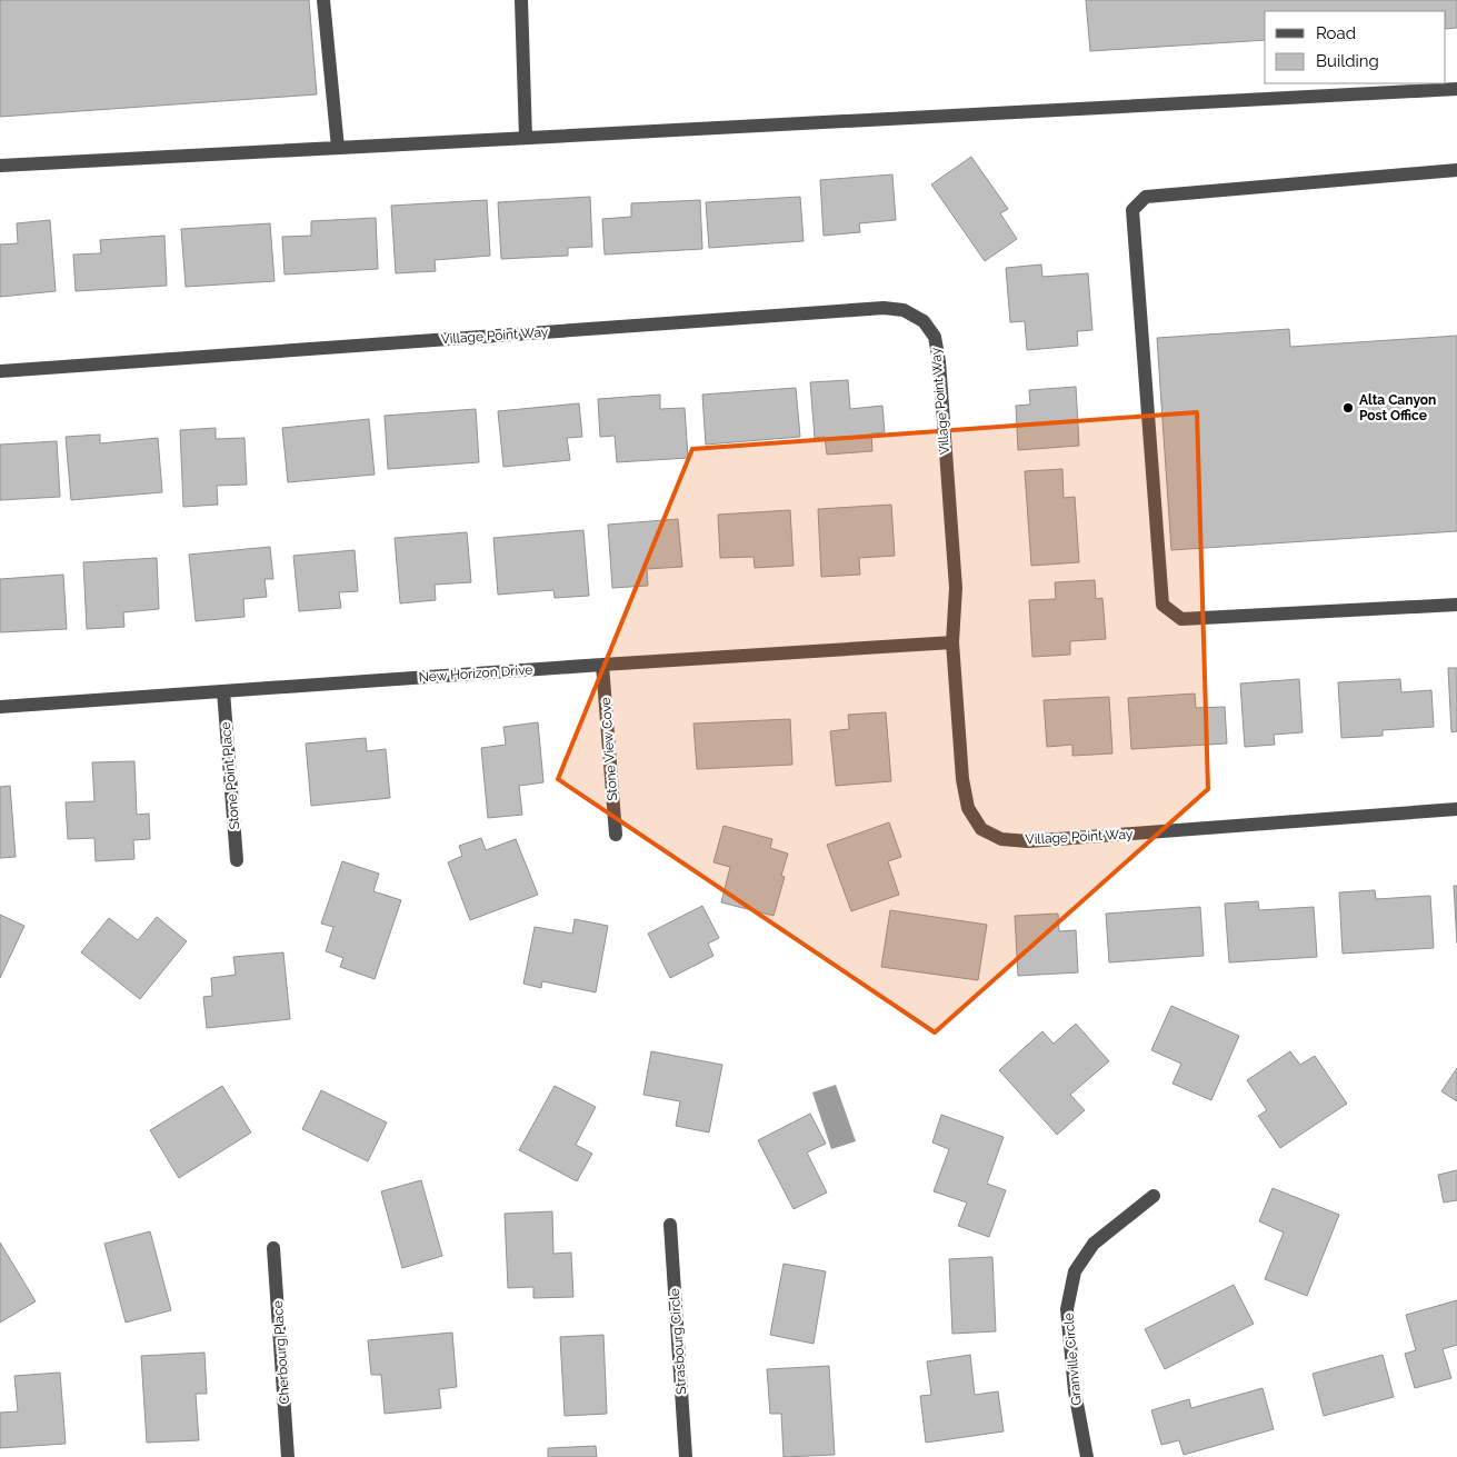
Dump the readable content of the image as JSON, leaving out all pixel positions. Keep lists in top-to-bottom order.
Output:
{
  "streets": {
    "street": [
      "Village Point Way",
      "New Horizon Drive",
      "Stone View Cove",
      "Stone Point Place",
      "Strasbourg Circle",
      "Cherbourg Place",
      "Granville Circle"
    ]
  },
  "crossings": [
    ["Village Point Way", "New Horizon Drive"],
    ["New Horizon Drive", "Stone View Cove"],
    ["New Horizon Drive", "Stone Point Place"]
  ],
  "places": ["Alta Canyon Post Office"],
  "legend": ["Road", "Building"]
}
